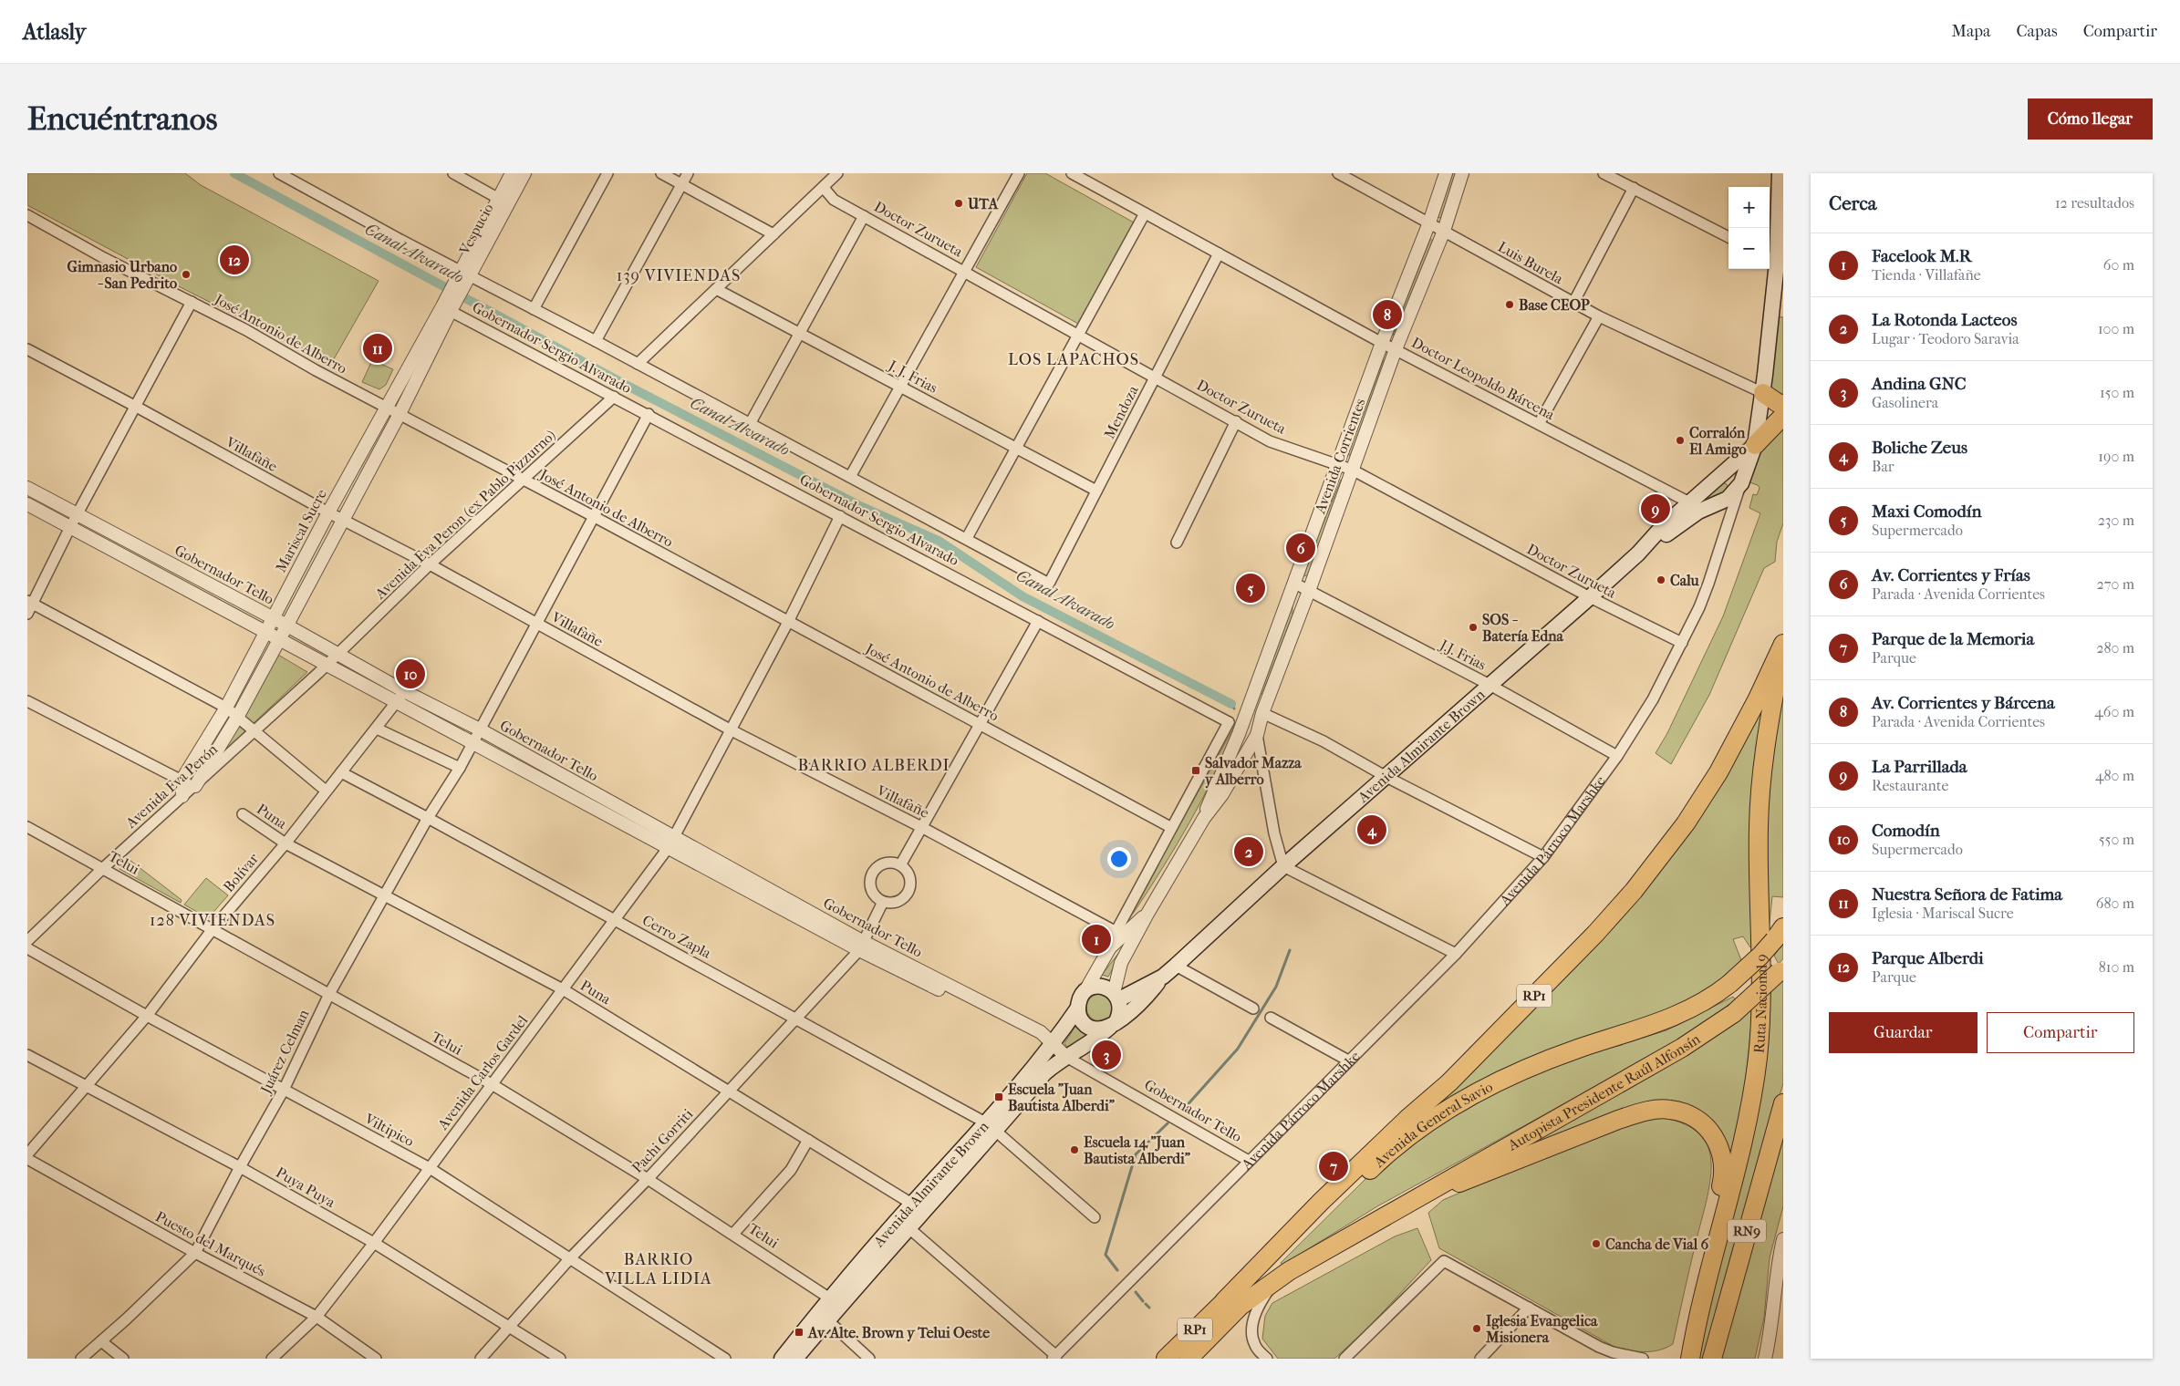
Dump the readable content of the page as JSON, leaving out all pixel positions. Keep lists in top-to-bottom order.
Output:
{
  "streets": {
    "highway": [
      "RP1",
      "Ruta Nacional 9",
      "Autopista Presidente Raúl Alfonsín",
      "Avenida General Savio",
      "RN9"
    ],
    "main road": ["Avenida Almirante Brown", "Avenida Párroco Marshke"],
    "street": [
      "Vespucio",
      "Doctor Zurueta",
      "Luis Burela",
      "José Antonio de Alberro",
      "Gobernador Sergio Alvarado",
      "J. J. Frias",
      "Doctor Leopoldo Bárcena",
      "Mendoza",
      "Villafañe",
      "Avenida Corrientes",
      "Avenida Eva Peron (ex Pablo Pizzurno)",
      "Mariscal Sucre",
      "Gobernador Tello",
      "J.J. Frias",
      "Avenida Eva Perón",
      "Puna",
      "Telui",
      "Bolívar",
      "Cerro Zapla",
      "Juárez Celman",
      "Avenida Carlos Gardel",
      "Viltipico",
      "Pachi Gorriti",
      "Puya Puya",
      "Puesto del Marqués"
    ]
  },
  "crossings": [
    ["Vespucio", "Gobernador Sergio Alvarado"],
    ["Doctor Zurueta", "Mendoza"],
    ["Doctor Zurueta", "Avenida Corrientes"],
    ["Doctor Zurueta", "Avenida Almirante Brown"],
    ["Doctor Zurueta", "Avenida Párroco Marshke"],
    ["Luis Burela", "Avenida Corrientes"],
    ["Luis Burela", "Avenida Párroco Marshke"],
    ["José Antonio de Alberro", "Avenida Eva Peron (ex Pablo Pizzurno)"],
    ["José Antonio de Alberro", "Mariscal Sucre"],
    ["José Antonio de Alberro", "Avenida Carlos Gardel"],
    ["Gobernador Sergio Alvarado", "Mendoza"],
    ["Gobernador Sergio Alvarado", "Avenida Eva Peron (ex Pablo Pizzurno)"],
    ["Gobernador Sergio Alvarado", "Mariscal Sucre"],
    ["Gobernador Sergio Alvarado", "Avenida Carlos Gardel"],
    ["J. J. Frias", "Mendoza"],
    ["Doctor Leopoldo Bárcena", "Mendoza"],
    ["Doctor Leopoldo Bárcena", "Avenida Corrientes"],
    ["Villafañe", "Avenida Eva Peron (ex Pablo Pizzurno)"],
    ["Villafañe", "Mariscal Sucre"],
    ["Villafañe", "Avenida Carlos Gardel"],
    ["Avenida Corrientes", "J.J. Frias"],
    ["Avenida Corrientes", "Avenida Almirante Brown"],
    ["Avenida Eva Peron (ex Pablo Pizzurno)", "Gobernador Tello"],
    ["Avenida Eva Peron (ex Pablo Pizzurno)", "Avenida Eva Perón"],
    ["Mariscal Sucre", "Gobernador Tello"],
    ["Gobernador Tello", "Avenida Almirante Brown"],
    ["Gobernador Tello", "Avenida Eva Perón"],
    ["Gobernador Tello", "Avenida Párroco Marshke"],
    ["Gobernador Tello", "Bolívar"],
    ["Gobernador Tello", "Juárez Celman"],
    ["Gobernador Tello", "Avenida Carlos Gardel"],
    ["Gobernador Tello", "Pachi Gorriti"],
    ["J.J. Frias", "Avenida Almirante Brown"],
    ["J.J. Frias", "Avenida Párroco Marshke"],
    ["Avenida Almirante Brown", "Puna"],
    ["Avenida Almirante Brown", "Telui"],
    ["Avenida Almirante Brown", "Cerro Zapla"],
    ["Avenida Eva Perón", "Telui"],
    ["Puna", "Bolívar"],
    ["Puna", "Juárez Celman"],
    ["Puna", "Avenida Carlos Gardel"],
    ["Puna", "Pachi Gorriti"],
    ["Telui", "Bolívar"],
    ["Telui", "Juárez Celman"],
    ["Telui", "Avenida Carlos Gardel"],
    ["Telui", "Pachi Gorriti"],
    ["Bolívar", "Cerro Zapla"],
    ["Bolívar", "Viltipico"],
    ["Bolívar", "Puya Puya"],
    ["Cerro Zapla", "Juárez Celman"],
    ["Cerro Zapla", "Avenida Carlos Gardel"],
    ["Cerro Zapla", "Pachi Gorriti"],
    ["RP1", "Ruta Nacional 9"],
    ["RP1", "Autopista Presidente Raúl Alfonsín"],
    ["RP1", "Avenida General Savio"],
    ["Juárez Celman", "Viltipico"],
    ["Juárez Celman", "Puya Puya"],
    ["Juárez Celman", "Puesto del Marqués"],
    ["Avenida Carlos Gardel", "Viltipico"],
    ["Avenida Carlos Gardel", "Puya Puya"],
    ["Avenida Carlos Gardel", "Puesto del Marqués"],
    ["Viltipico", "Pachi Gorriti"],
    ["Pachi Gorriti", "Puya Puya"]
  ],
  "districts": [
    "139 VIVIENDAS",
    "LOS LAPACHOS",
    "BARRIO ALBERDI",
    "128 VIVIENDAS",
    "BARRIO VILLA LIDIA"
  ],
  "water": ["Canal Alvarado"],
  "places": {
    "other": [
      "UTA",
      "Gimnasio Urbano - San Pedrito",
      "Base CEOP",
      "Corralón El Amigo",
      "Calu",
      "SOS - Batería Edna",
      "Escuela 14 \"Juan Bautista Alberdi\"",
      "Cancha de Vial 6",
      "Iglesia Evangelica Misionera"
    ],
    "transit": ["Salvador Mazza y Alberro", "Escuela \"Juan Bautista Alberdi\"", "Av. Alte. Brown y Telui Oeste"]
  },
  "page": {
    "header": "Atlasly",
    "nav": ["Mapa", "Capas", "Compartir"],
    "buttons": [
      "Cómo llegar",
      ["Guardar", "Compartir"]
    ],
    "title": "Encuéntranos",
    "heading": ["Cerca", "12 resultados"],
    "map_buttons": ["+", "−"],
    "list": [
      {
        "mark": "1",
        "name": "Facelook M.R",
        "note": "Tienda · Villafañe",
        "value": "60 m"
      },
      {
        "mark": "2",
        "name": "La Rotonda Lacteos",
        "note": "Lugar · Teodoro Saravia",
        "value": "100 m"
      },
      {
        "mark": "3",
        "name": "Andina GNC",
        "note": "Gasolinera",
        "value": "150 m"
      },
      {
        "mark": "4",
        "name": "Boliche Zeus",
        "note": "Bar",
        "value": "190 m"
      },
      {
        "mark": "5",
        "name": "Maxi Comodín",
        "note": "Supermercado",
        "value": "230 m"
      },
      {
        "mark": "6",
        "name": "Av. Corrientes y Frías",
        "note": "Parada · Avenida Corrientes",
        "value": "270 m"
      },
      {
        "mark": "7",
        "name": "Parque de la Memoria",
        "note": "Parque",
        "value": "280 m"
      },
      {
        "mark": "8",
        "name": "Av. Corrientes y Bárcena",
        "note": "Parada · Avenida Corrientes",
        "value": "460 m"
      },
      {
        "mark": "9",
        "name": "La Parrillada",
        "note": "Restaurante",
        "value": "480 m"
      },
      {
        "mark": "10",
        "name": "Comodín",
        "note": "Supermercado",
        "value": "550 m"
      },
      {
        "mark": "11",
        "name": "Nuestra Señora de Fatima",
        "note": "Iglesia · Mariscal Sucre",
        "value": "680 m"
      },
      {
        "mark": "12",
        "name": "Parque Alberdi",
        "note": "Parque",
        "value": "810 m"
      }
    ],
    "pins": [
      "12",
      "8",
      "11",
      "9",
      "6",
      "5",
      "10",
      "4",
      "2",
      "1",
      "3",
      "7"
    ]
  }
}
